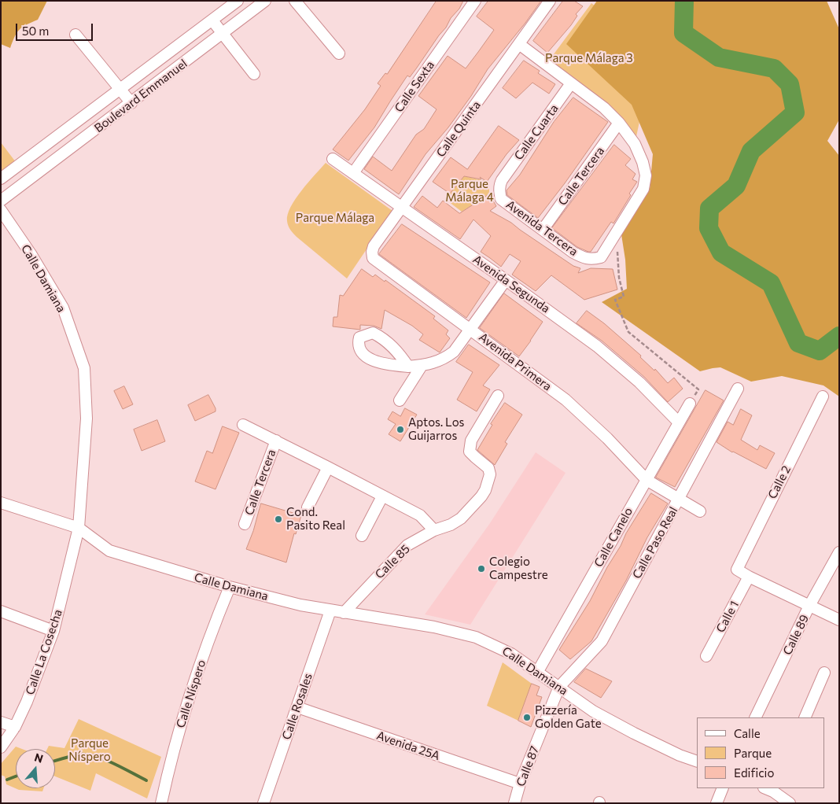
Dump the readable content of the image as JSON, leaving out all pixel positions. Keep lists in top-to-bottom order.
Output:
{
  "streets": {
    "street": [
      "Calle Sexta",
      "Boulevard Emmanuel",
      "Calle Quinta",
      "Calle Cuarta",
      "Calle Tercera",
      "Avenida Tercera",
      "Calle Damiana",
      "Avenida Segunda",
      "Avenida Primera",
      "Calle 2",
      "Calle Canelo",
      "Calle Paso Real",
      "Calle 85",
      "Calle 1",
      "Calle 89",
      "Calle La Cosecha",
      "Calle Níspero",
      "Calle Rosales",
      "Avenida 25A",
      "Calle 87"
    ]
  },
  "crossings": [
    ["Calle Sexta", "Avenida Segunda"],
    ["Calle Quinta", "Avenida Segunda"],
    ["Calle Quinta", "Avenida Primera"],
    ["Calle Cuarta", "Avenida Tercera"],
    ["Calle Tercera", "Avenida Tercera"],
    ["Calle Damiana", "Calle Canelo"],
    ["Calle Damiana", "Calle Paso Real"],
    ["Calle Damiana", "Calle 85"],
    ["Calle Damiana", "Calle La Cosecha"],
    ["Calle Damiana", "Calle Níspero"],
    ["Calle Damiana", "Calle Rosales"],
    ["Calle Damiana", "Calle 87"],
    ["Avenida Segunda", "Calle Canelo"],
    ["Avenida Primera", "Calle Canelo"],
    ["Avenida Primera", "Calle Paso Real"],
    ["Calle 2", "Calle 1"],
    ["Calle Paso Real", "Calle 87"],
    ["Calle Rosales", "Avenida 25A"],
    ["Avenida 25A", "Calle 87"]
  ],
  "parks": [
    "Parque Málaga 3",
    "Parque Málaga 4",
    "Parque Málaga",
    "Parque Níspero"
  ],
  "places": [
    "Aptos. Los Guijarros",
    "Cond. Pasito Real",
    "Colegio Campestre",
    "Pizzería Golden Gate"
  ],
  "legend": ["Calle", "Parque", "Edificio"],
  "scale_bar": "50 m",
  "north": "top"
}
